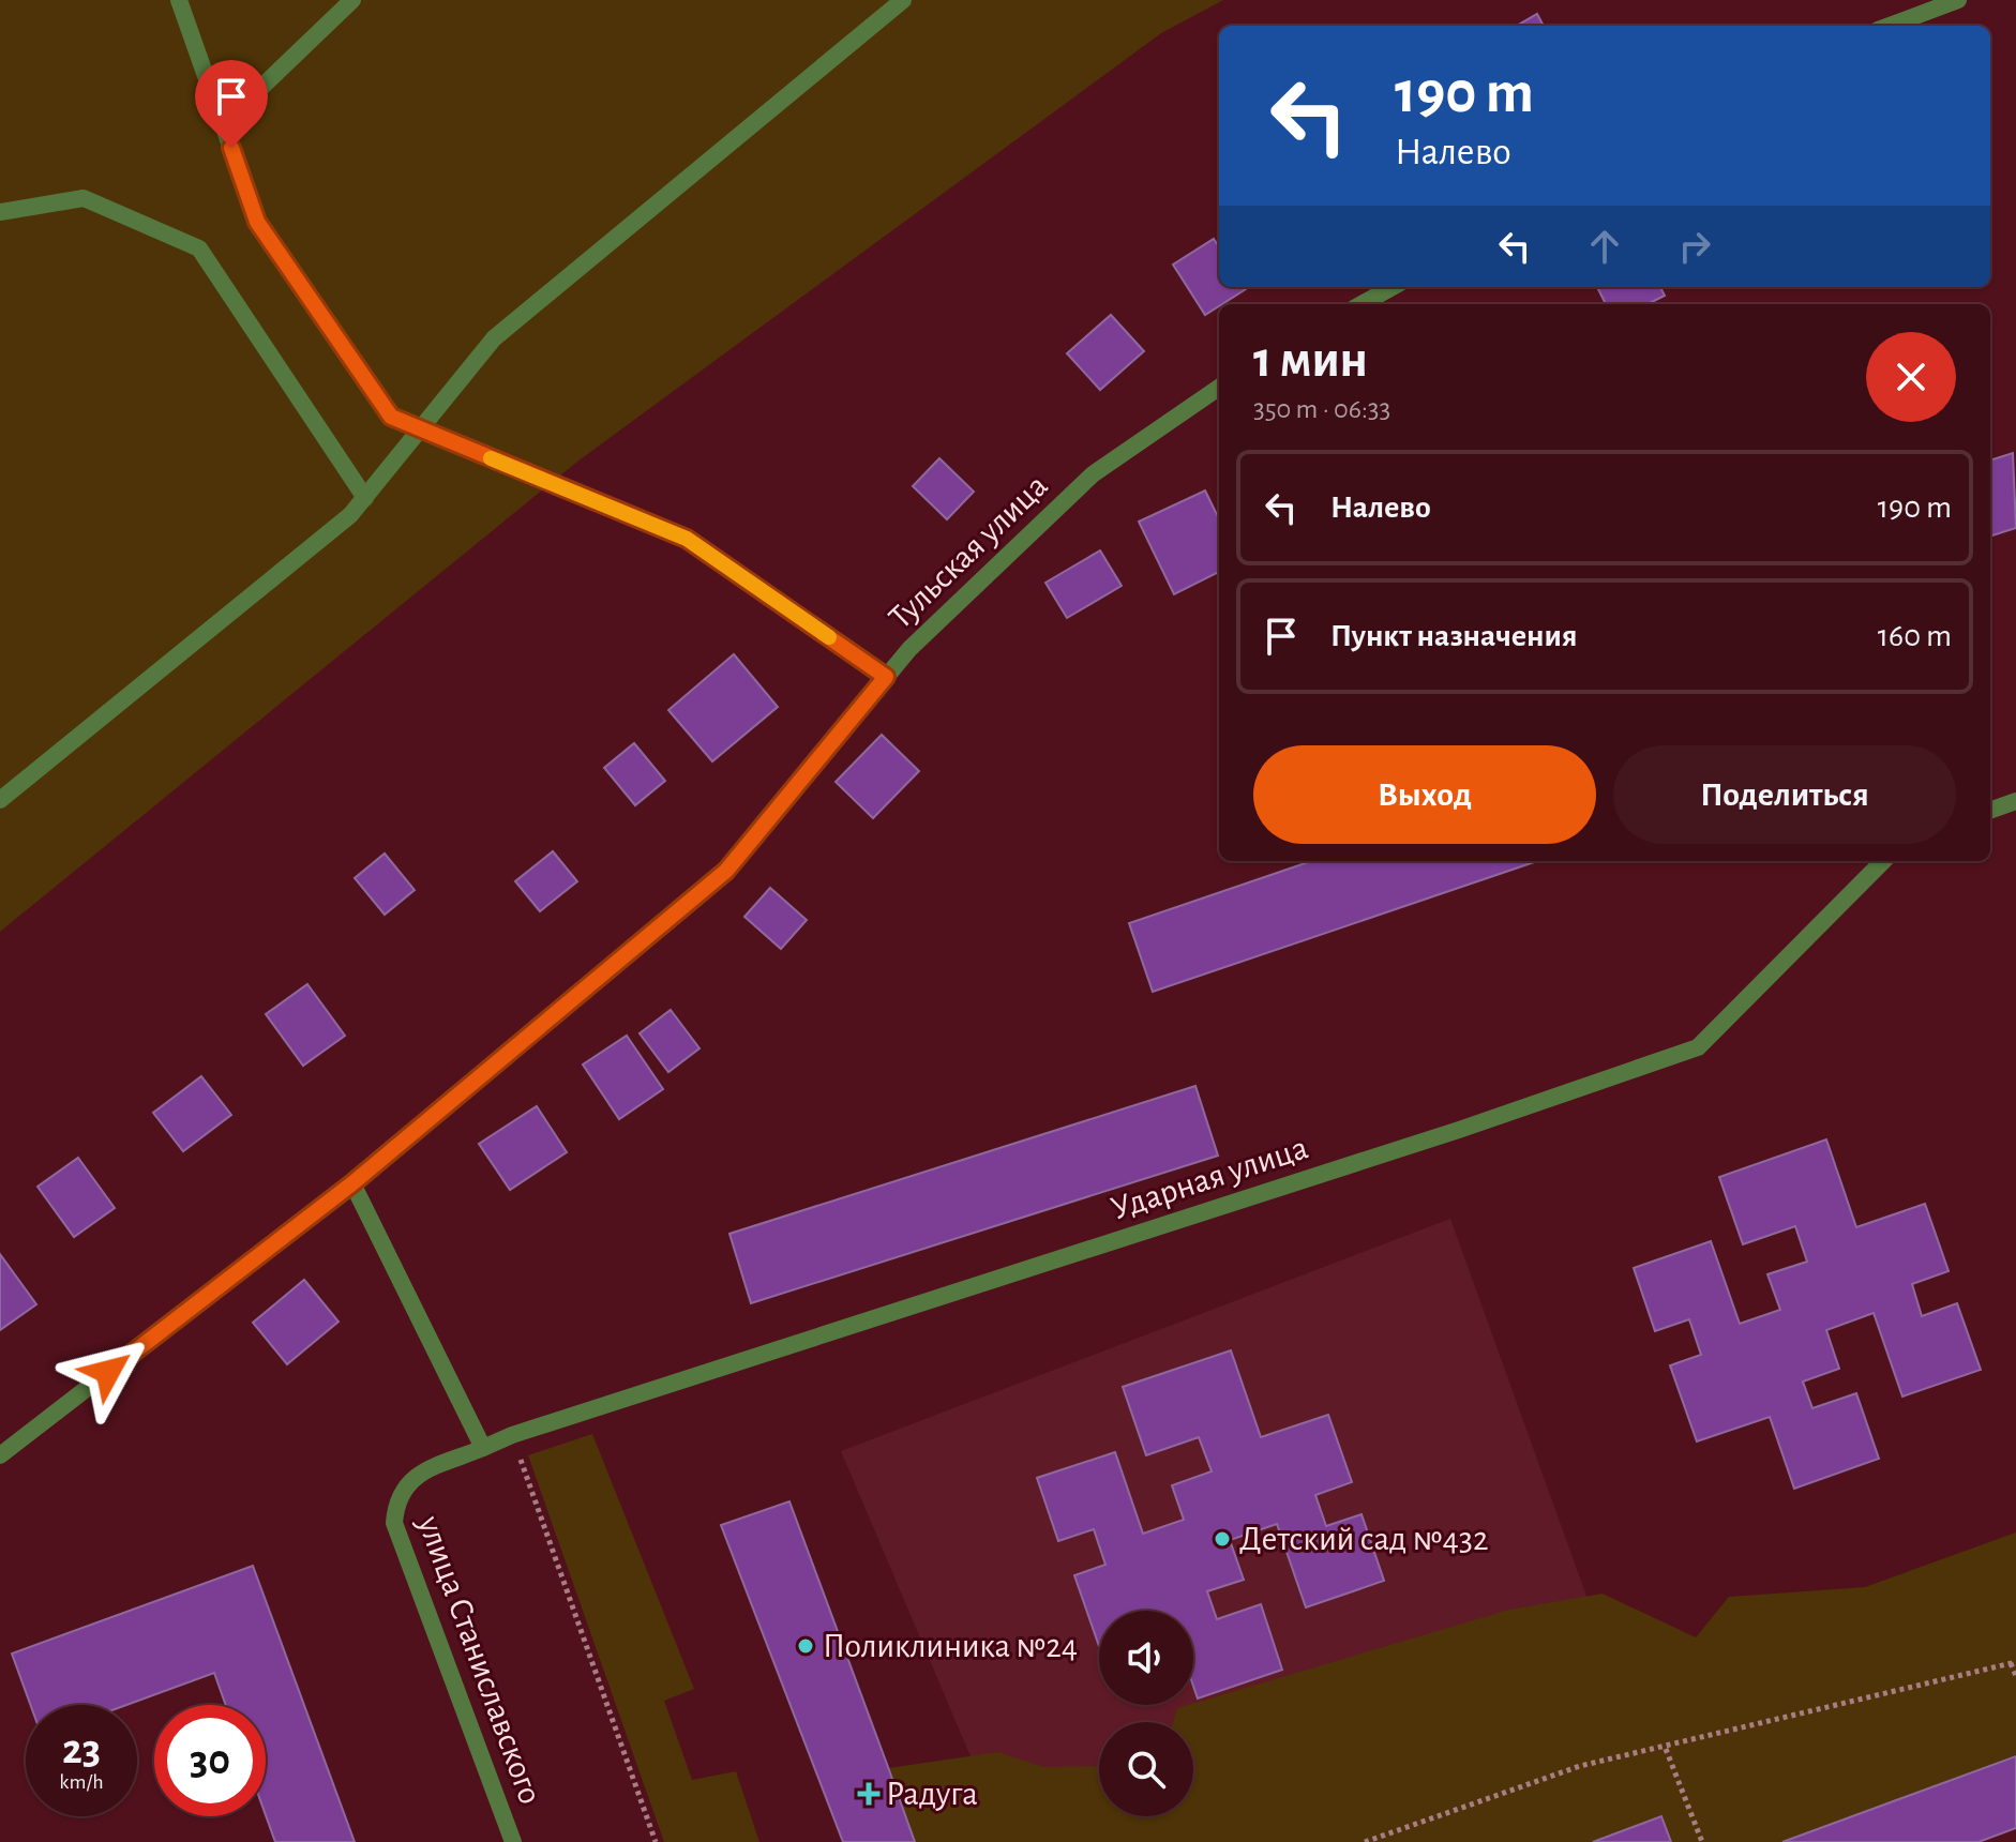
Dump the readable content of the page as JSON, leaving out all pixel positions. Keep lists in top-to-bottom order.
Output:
{
  "streets": {
    "street": ["Тульская улица", "Ударная улица", "улица Станиславского"]
  },
  "crossings": [
    ["Ударная улица", "улица Станиславского"]
  ],
  "places": {
    "other": ["Детский сад №432", "Поликлиника №24"],
    "health": ["Радуга"]
  },
  "page": {
    "turn": ["190 m", "Налево"],
    "heading": ["1 мин", "350 m · 06:33"],
    "list": [
      {
        "name": "Налево",
        "value": "190 m"
      },
      {
        "name": "Пункт назначения",
        "value": "160 m"
      }
    ],
    "buttons": ["Выход", "Поделиться"],
    "speed": "23 km/h",
    "limit": "30"
  }
}
